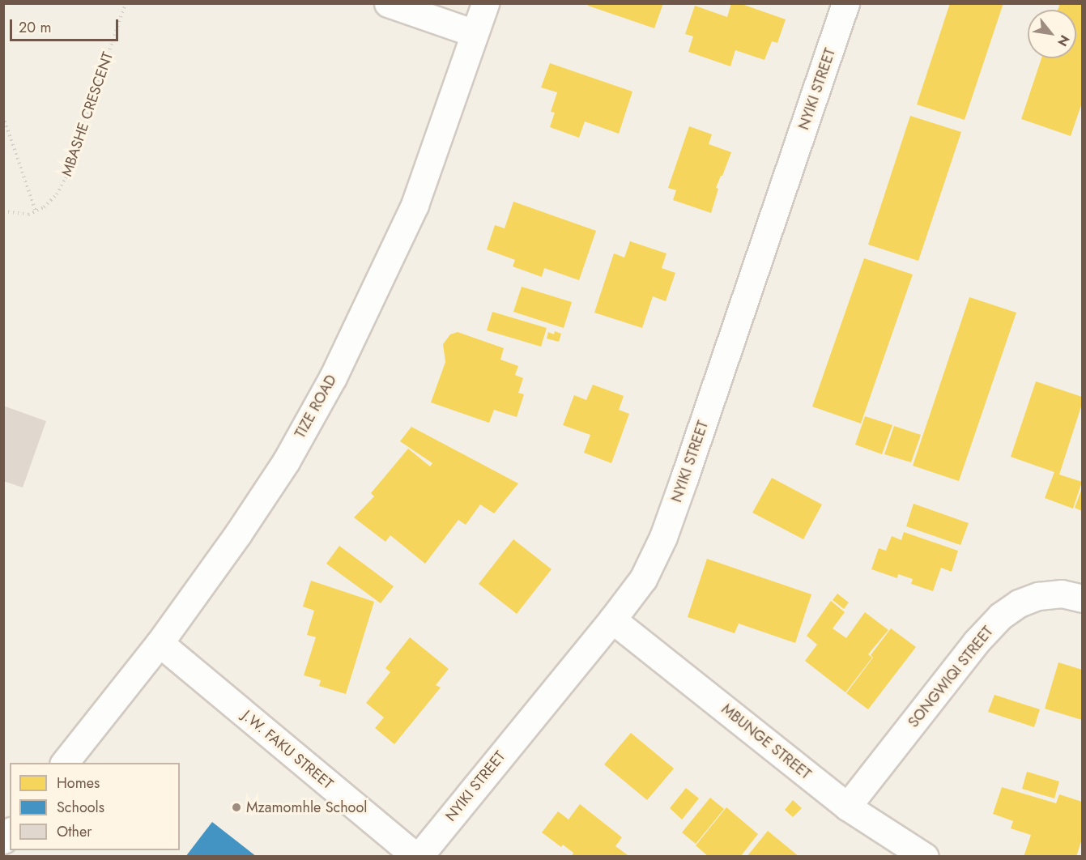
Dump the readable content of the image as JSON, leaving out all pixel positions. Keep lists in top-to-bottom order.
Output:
{
  "streets": {
    "street": [
      "NYIKI STREET",
      "TIZE ROAD",
      "SONGWIQI STREET",
      "MBUNGE STREET",
      "J.W. FAKU STREET"
    ],
    "path": ["MBASHE CRESCENT"]
  },
  "crossings": [
    ["NYIKI STREET", "MBUNGE STREET"],
    ["NYIKI STREET", "J.W. FAKU STREET"],
    ["TIZE ROAD", "J.W. FAKU STREET"],
    ["SONGWIQI STREET", "MBUNGE STREET"]
  ],
  "places": ["Mzamomhle School"],
  "legend": ["Homes", "Schools", "Other"],
  "scale_bar": "20 m",
  "north": "bottom right"
}
